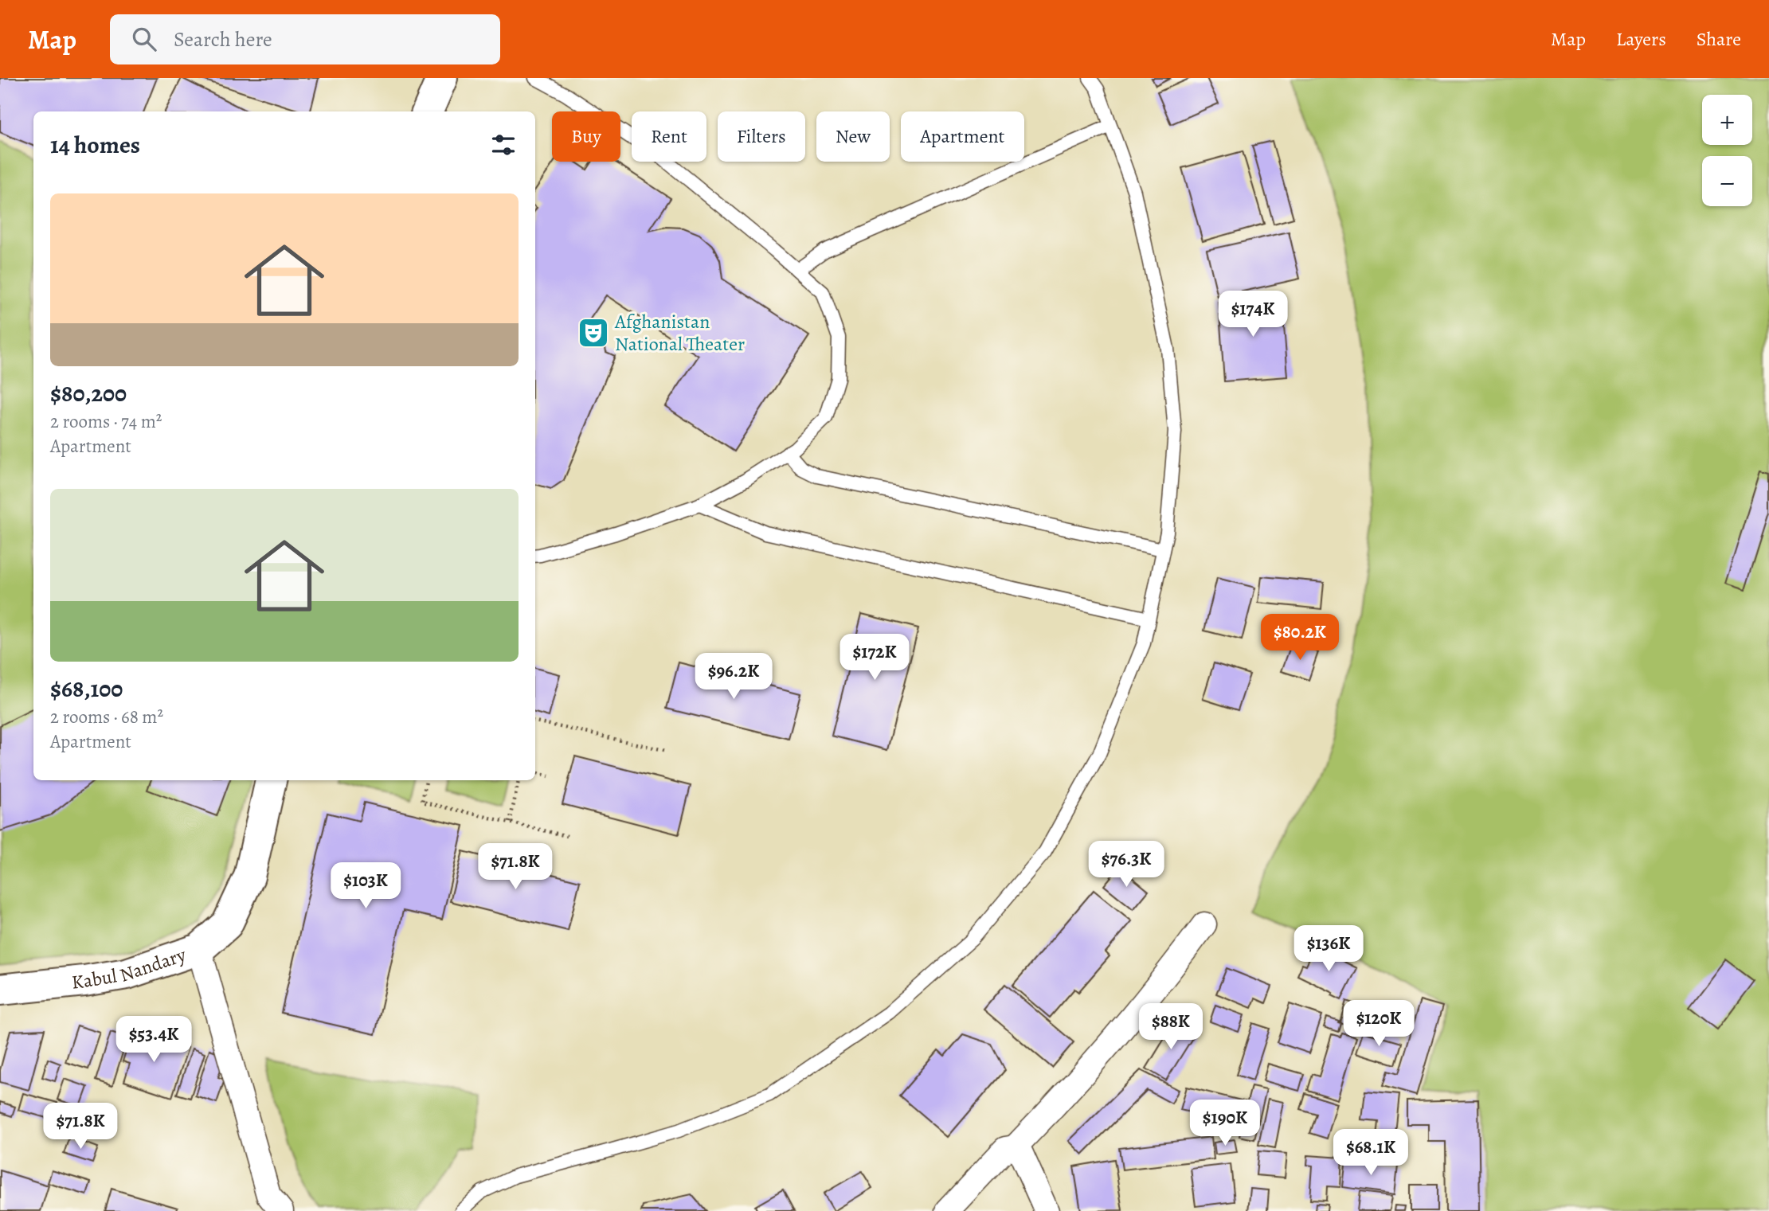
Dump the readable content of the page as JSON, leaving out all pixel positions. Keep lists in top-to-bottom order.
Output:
{
  "streets": {
    "street": ["Kabul Nandary"]
  },
  "places": {
    "theatre": ["Afghanistan National Theater"]
  },
  "page": {
    "header": "Map",
    "search": "Search here",
    "nav": ["Map", "Layers", "Share"],
    "map_buttons": ["+", "−"],
    "chip": [
      "Buy",
      "Rent",
      "Filters",
      "New",
      "Apartment"
    ],
    "heading": "14 homes",
    "list": [
      {
        "name": "$80,200",
        "note": "2 rooms · 74 m² · Apartment"
      },
      {
        "name": "$68,100",
        "note": "2 rooms · 68 m² · Apartment"
      }
    ],
    "price": [
      "$174K",
      "$80.2K",
      "$172K",
      "$96.2K",
      "$76.3K",
      "$71.8K",
      "$103K",
      "$136K",
      "$120K",
      "$88K",
      "$53.4K",
      "$190K",
      "$71.8K",
      "$68.1K"
    ]
  }
}
